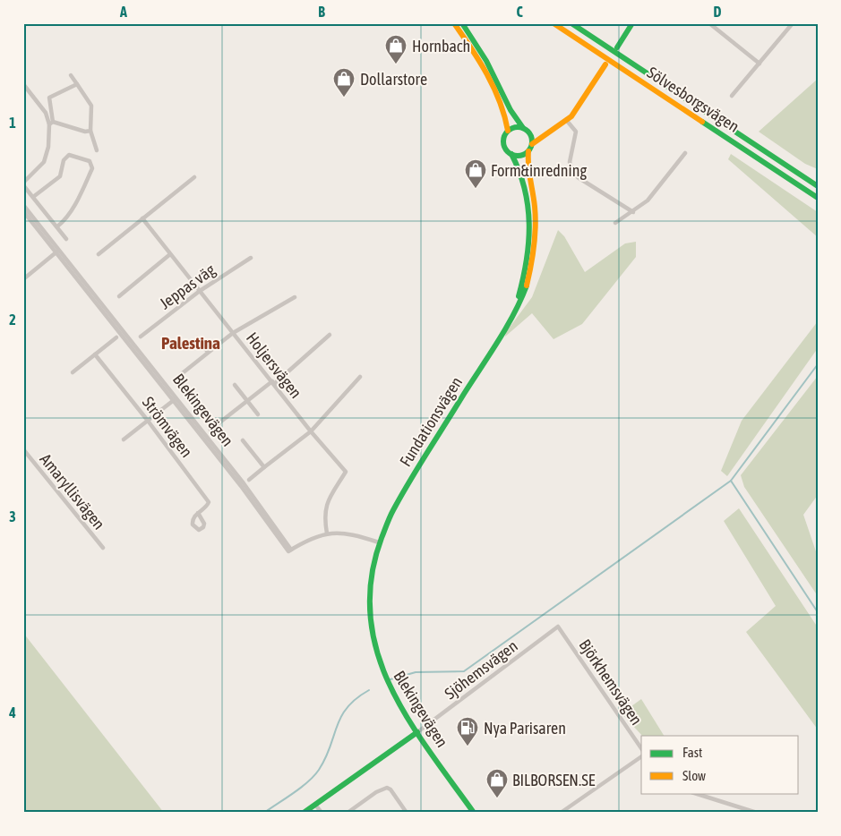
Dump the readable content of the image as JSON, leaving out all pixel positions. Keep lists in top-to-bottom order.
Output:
{
  "streets": {
    "main road": ["Sölvesborgsvägen", "Blekingevägen", "Fundationsvägen"],
    "street": [
      "Jeppas väg",
      "Holjersvägen",
      "Strömvägen",
      "Amaryllisvägen",
      "Sjöhemsvägen",
      "Björkhemsvägen"
    ]
  },
  "crossings": [
    ["Jeppas väg", "Holjersvägen"],
    ["Holjersvägen", "Blekingevägen"],
    ["Blekingevägen", "Fundationsvägen"],
    ["Blekingevägen", "Sjöhemsvägen"],
    ["Sjöhemsvägen", "Björkhemsvägen"]
  ],
  "districts": ["Palestina"],
  "places": {
    "shop": [
      "Hornbach",
      "Dollarstore",
      "Form&inredning",
      "BILBORSEN.SE"
    ],
    "fuel station": ["Nya Parisaren"]
  },
  "legend": ["Fast", "Slow"],
  "grid": {
    "columns": [
      "A",
      "B",
      "C",
      "D"
    ],
    "rows": [
      "1",
      "2",
      "3",
      "4"
    ]
  }
}
